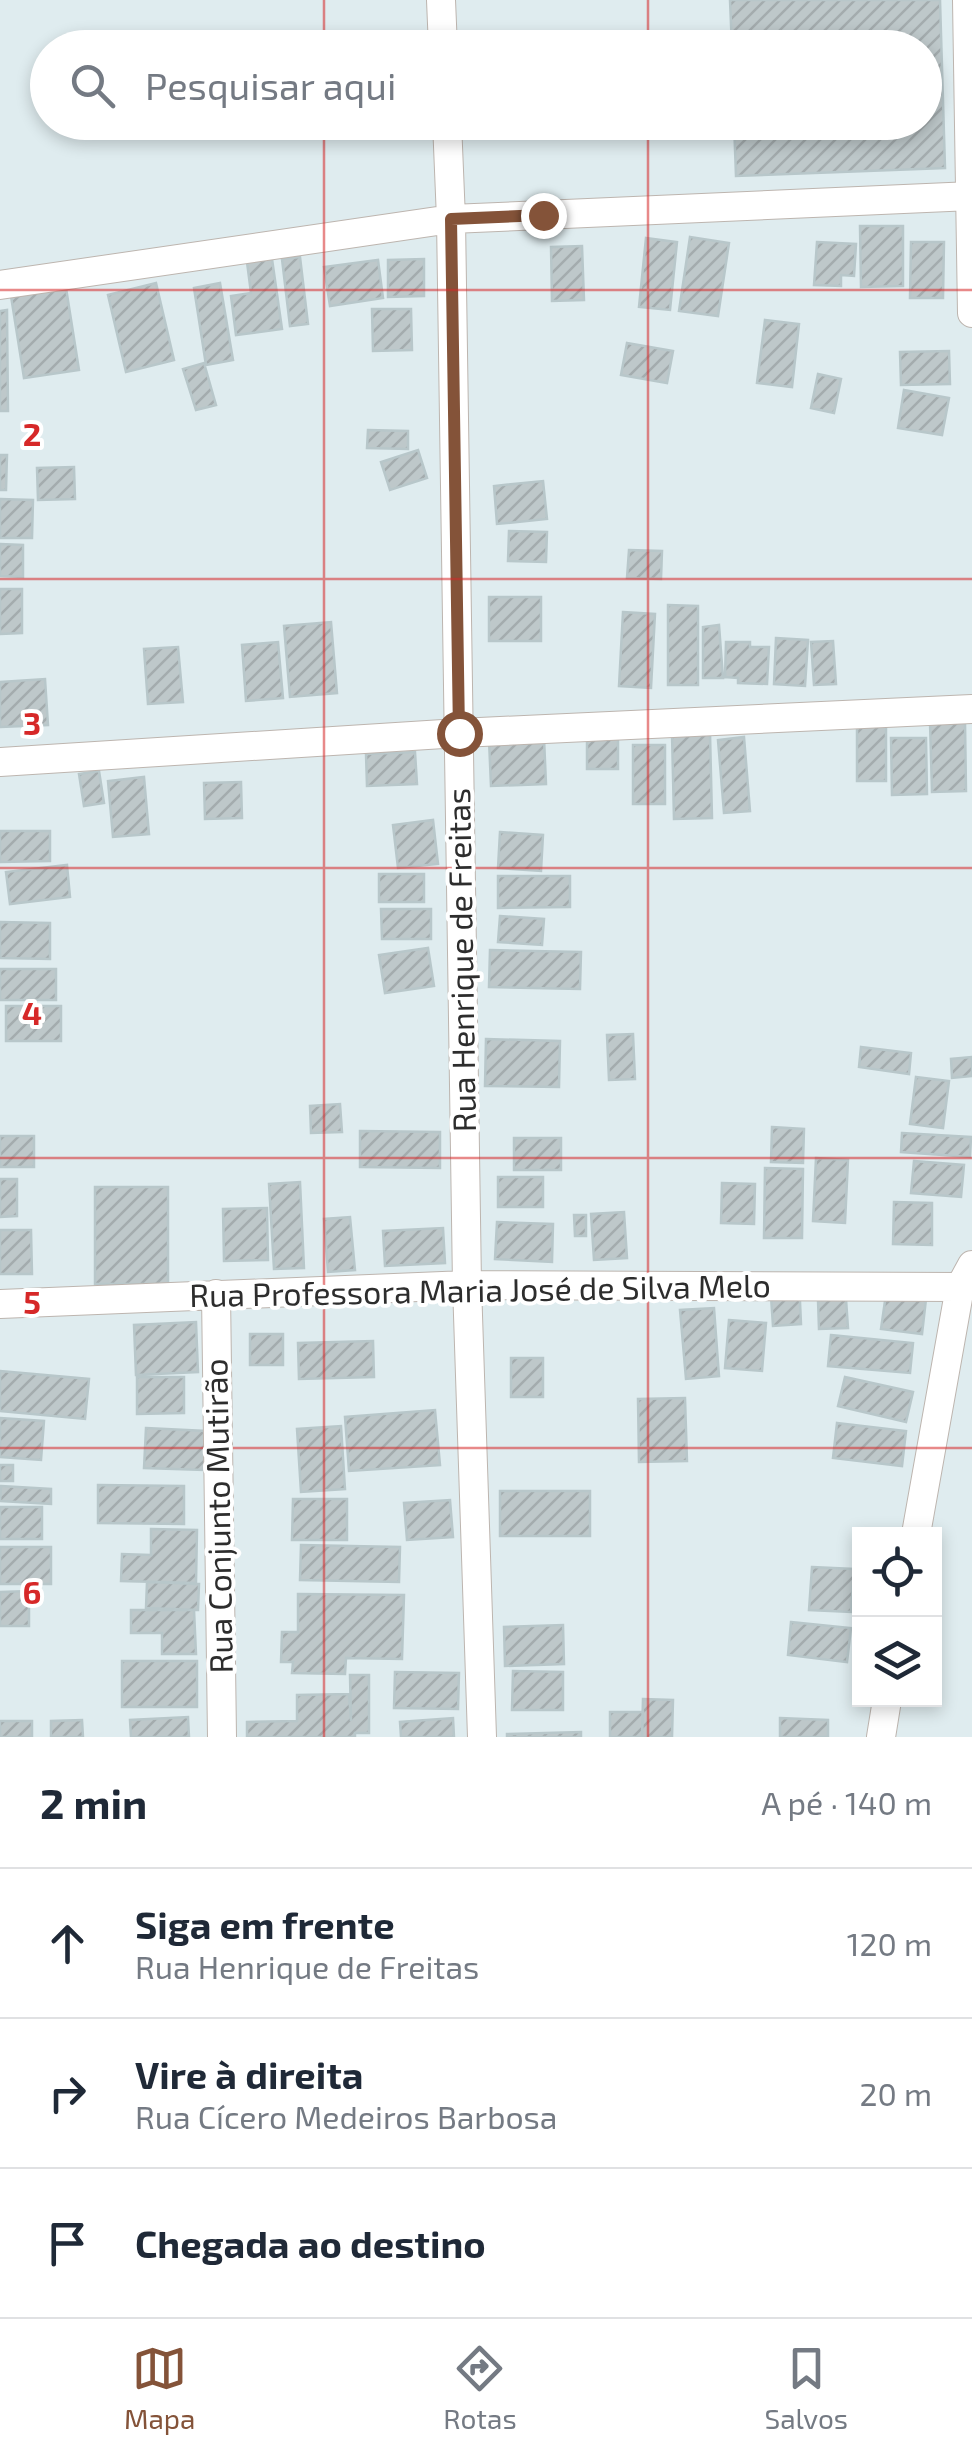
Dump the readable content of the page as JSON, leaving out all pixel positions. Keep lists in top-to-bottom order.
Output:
{
  "streets": {
    "street": ["Rua Henrique de Freitas", "Rua Professora Maria José de Silva Melo", "Rua Conjunto Mutirão"]
  },
  "crossings": [
    ["Rua Henrique de Freitas", "Rua Professora Maria José de Silva Melo"],
    ["Rua Professora Maria José de Silva Melo", "Rua Conjunto Mutirão"]
  ],
  "page": {
    "search": "Pesquisar aqui",
    "heading": ["2 min", "A pé · 140 m"],
    "list": [
      ["Siga em frente", "Rua Henrique de Freitas", "120 m"],
      ["Vire à direita", "Rua Cícero Medeiros Barbosa", "20 m"],
      "Chegada ao destino"
    ],
    "nav": ["Mapa", "Rotas", "Salvos"]
  },
  "grid": {
    "rows": [
      "2",
      "3",
      "4",
      "5",
      "6"
    ]
  }
}
